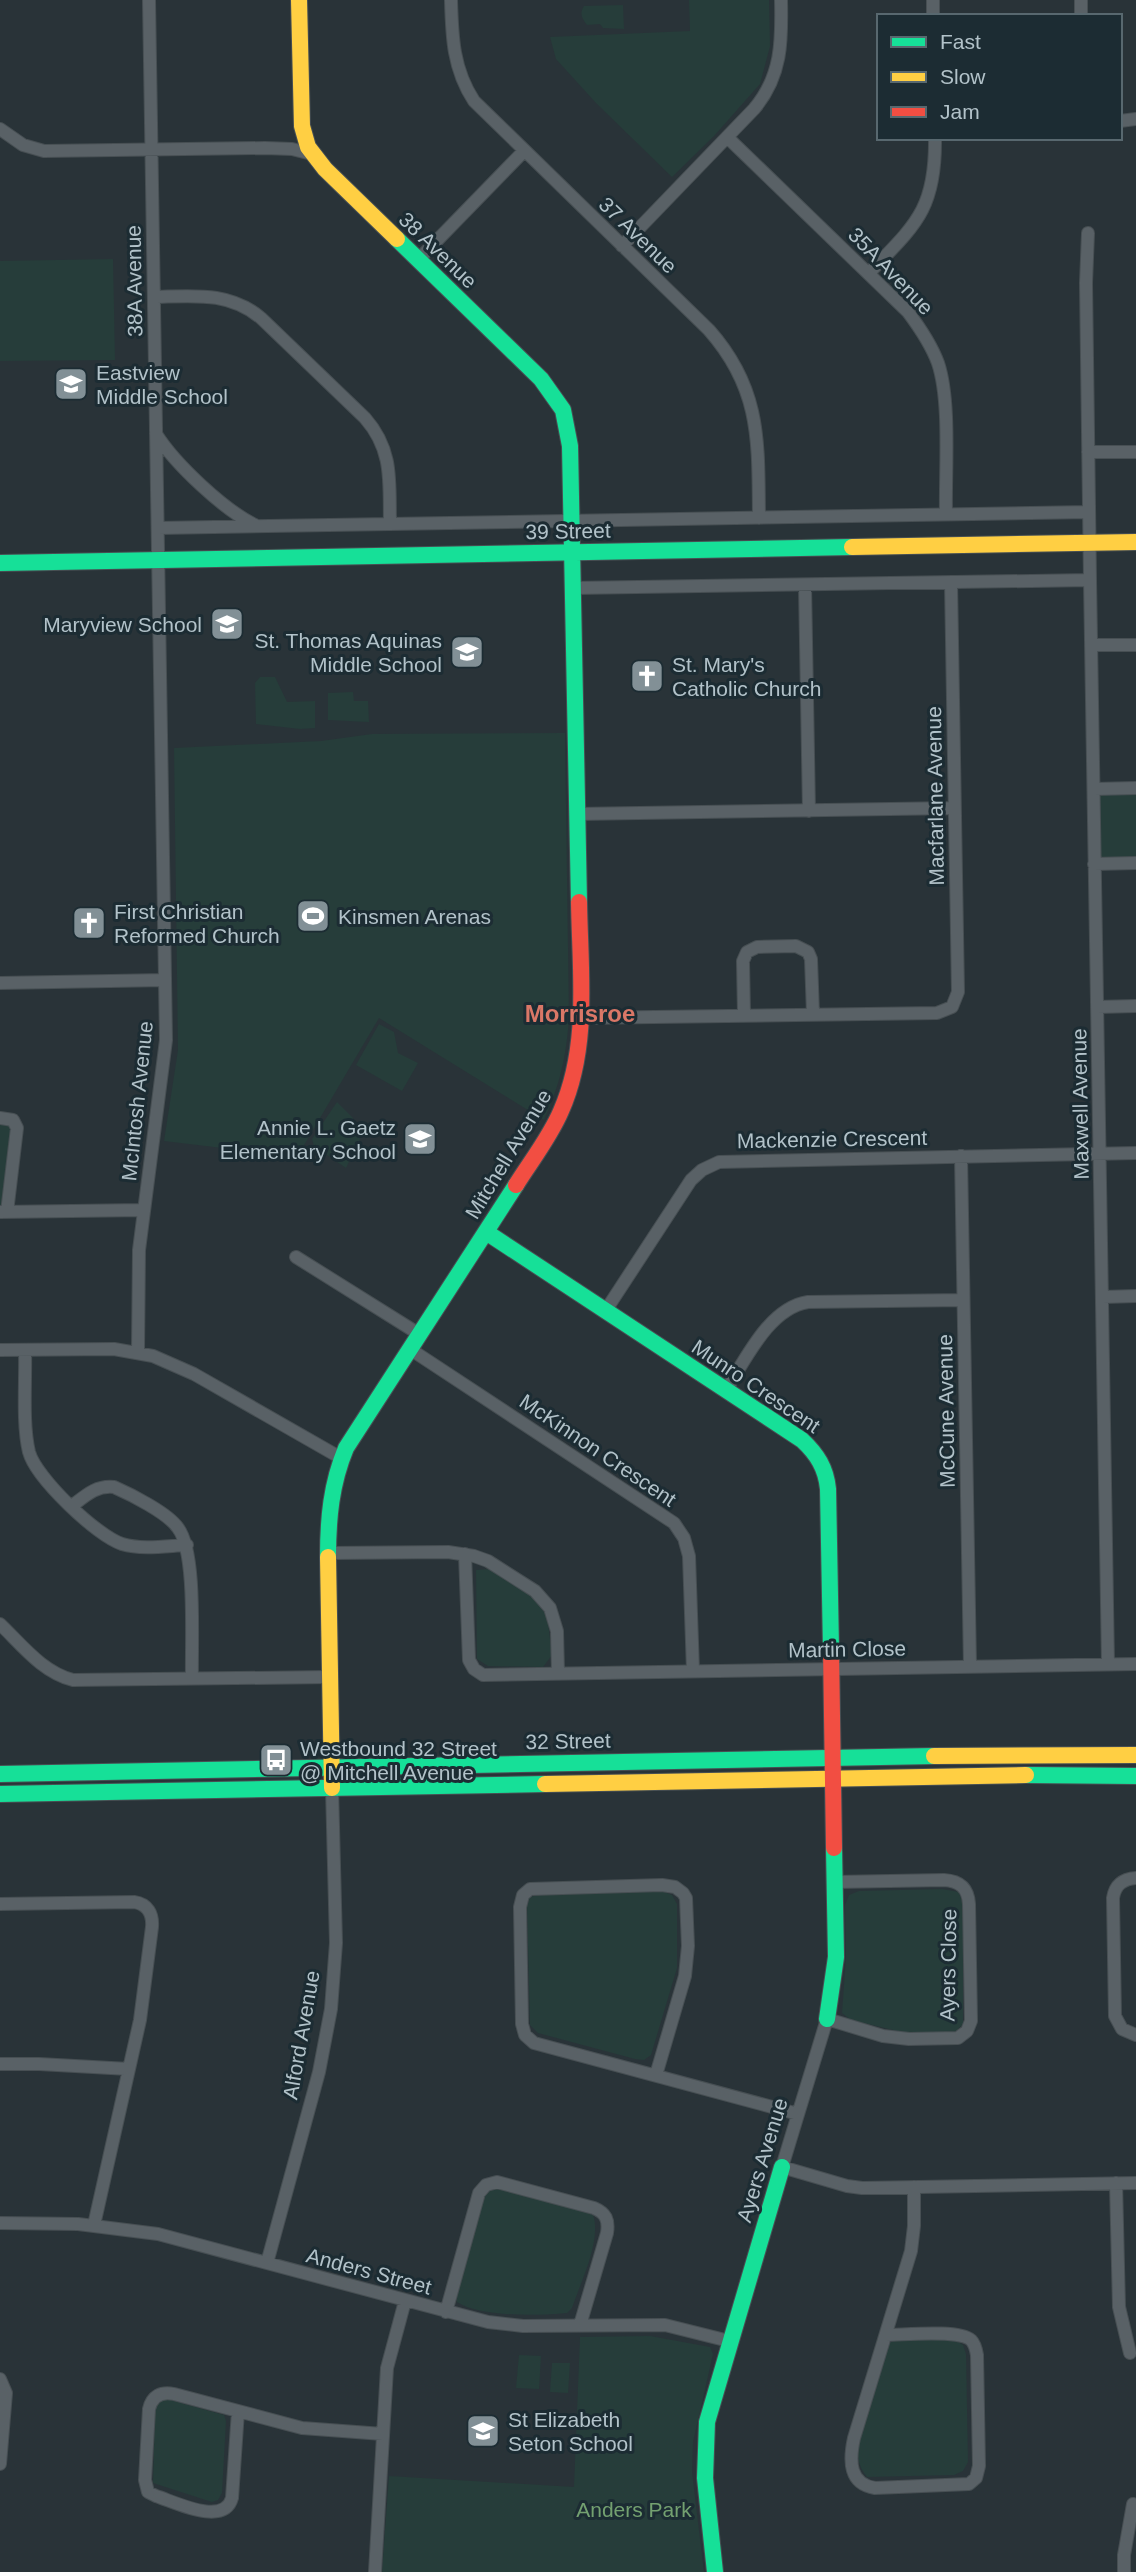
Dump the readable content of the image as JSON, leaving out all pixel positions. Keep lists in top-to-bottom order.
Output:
{
  "streets": {
    "street": [
      "37 Avenue",
      "38 Avenue",
      "35A Avenue",
      "38A Avenue",
      "39 Street",
      "Macfarlane Avenue",
      "McIntosh Avenue",
      "Maxwell Avenue",
      "Mackenzie Crescent",
      "Mitchell Avenue",
      "Munro Crescent",
      "McCune Avenue",
      "McKinnon Crescent",
      "Martin Close",
      "32 Street",
      "Ayers Close",
      "Alford Avenue",
      "Ayers Avenue",
      "Anders Street"
    ]
  },
  "crossings": [
    ["37 Avenue", "39 Street"],
    ["38 Avenue", "39 Street"],
    ["38 Avenue", "Mitchell Avenue"],
    ["35A Avenue", "39 Street"],
    ["38A Avenue", "39 Street"],
    ["38A Avenue", "McIntosh Avenue"],
    ["39 Street", "McIntosh Avenue"],
    ["39 Street", "Maxwell Avenue"],
    ["39 Street", "Mitchell Avenue"],
    ["Maxwell Avenue", "Mackenzie Crescent"],
    ["Maxwell Avenue", "Martin Close"],
    ["Mackenzie Crescent", "Munro Crescent"],
    ["Mackenzie Crescent", "McCune Avenue"],
    ["Mitchell Avenue", "Munro Crescent"],
    ["Mitchell Avenue", "McKinnon Crescent"],
    ["Mitchell Avenue", "32 Street"],
    ["Mitchell Avenue", "Alford Avenue"],
    ["Munro Crescent", "Martin Close"],
    ["Munro Crescent", "32 Street"],
    ["Munro Crescent", "Ayers Avenue"],
    ["McCune Avenue", "Martin Close"],
    ["McKinnon Crescent", "Martin Close"],
    ["32 Street", "Alford Avenue"],
    ["32 Street", "Ayers Avenue"],
    ["Ayers Close", "Ayers Avenue"],
    ["Alford Avenue", "Anders Street"],
    ["Ayers Avenue", "Anders Street"]
  ],
  "districts": ["Morrisroe"],
  "parks": ["Anders Park"],
  "places": {
    "school or university": [
      "Eastview Middle School",
      "Maryview School",
      "St. Thomas Aquinas Middle School",
      "Annie L. Gaetz Elementary School",
      "St Elizabeth Seton School"
    ],
    "church": ["St. Mary's Catholic Church", "First Christian Reformed Church"],
    "sports": ["Kinsmen Arenas"],
    "bus stop": ["Westbound 32 Street @ Mitchell Avenue"]
  },
  "legend": ["Fast", "Slow", "Jam"]
}
